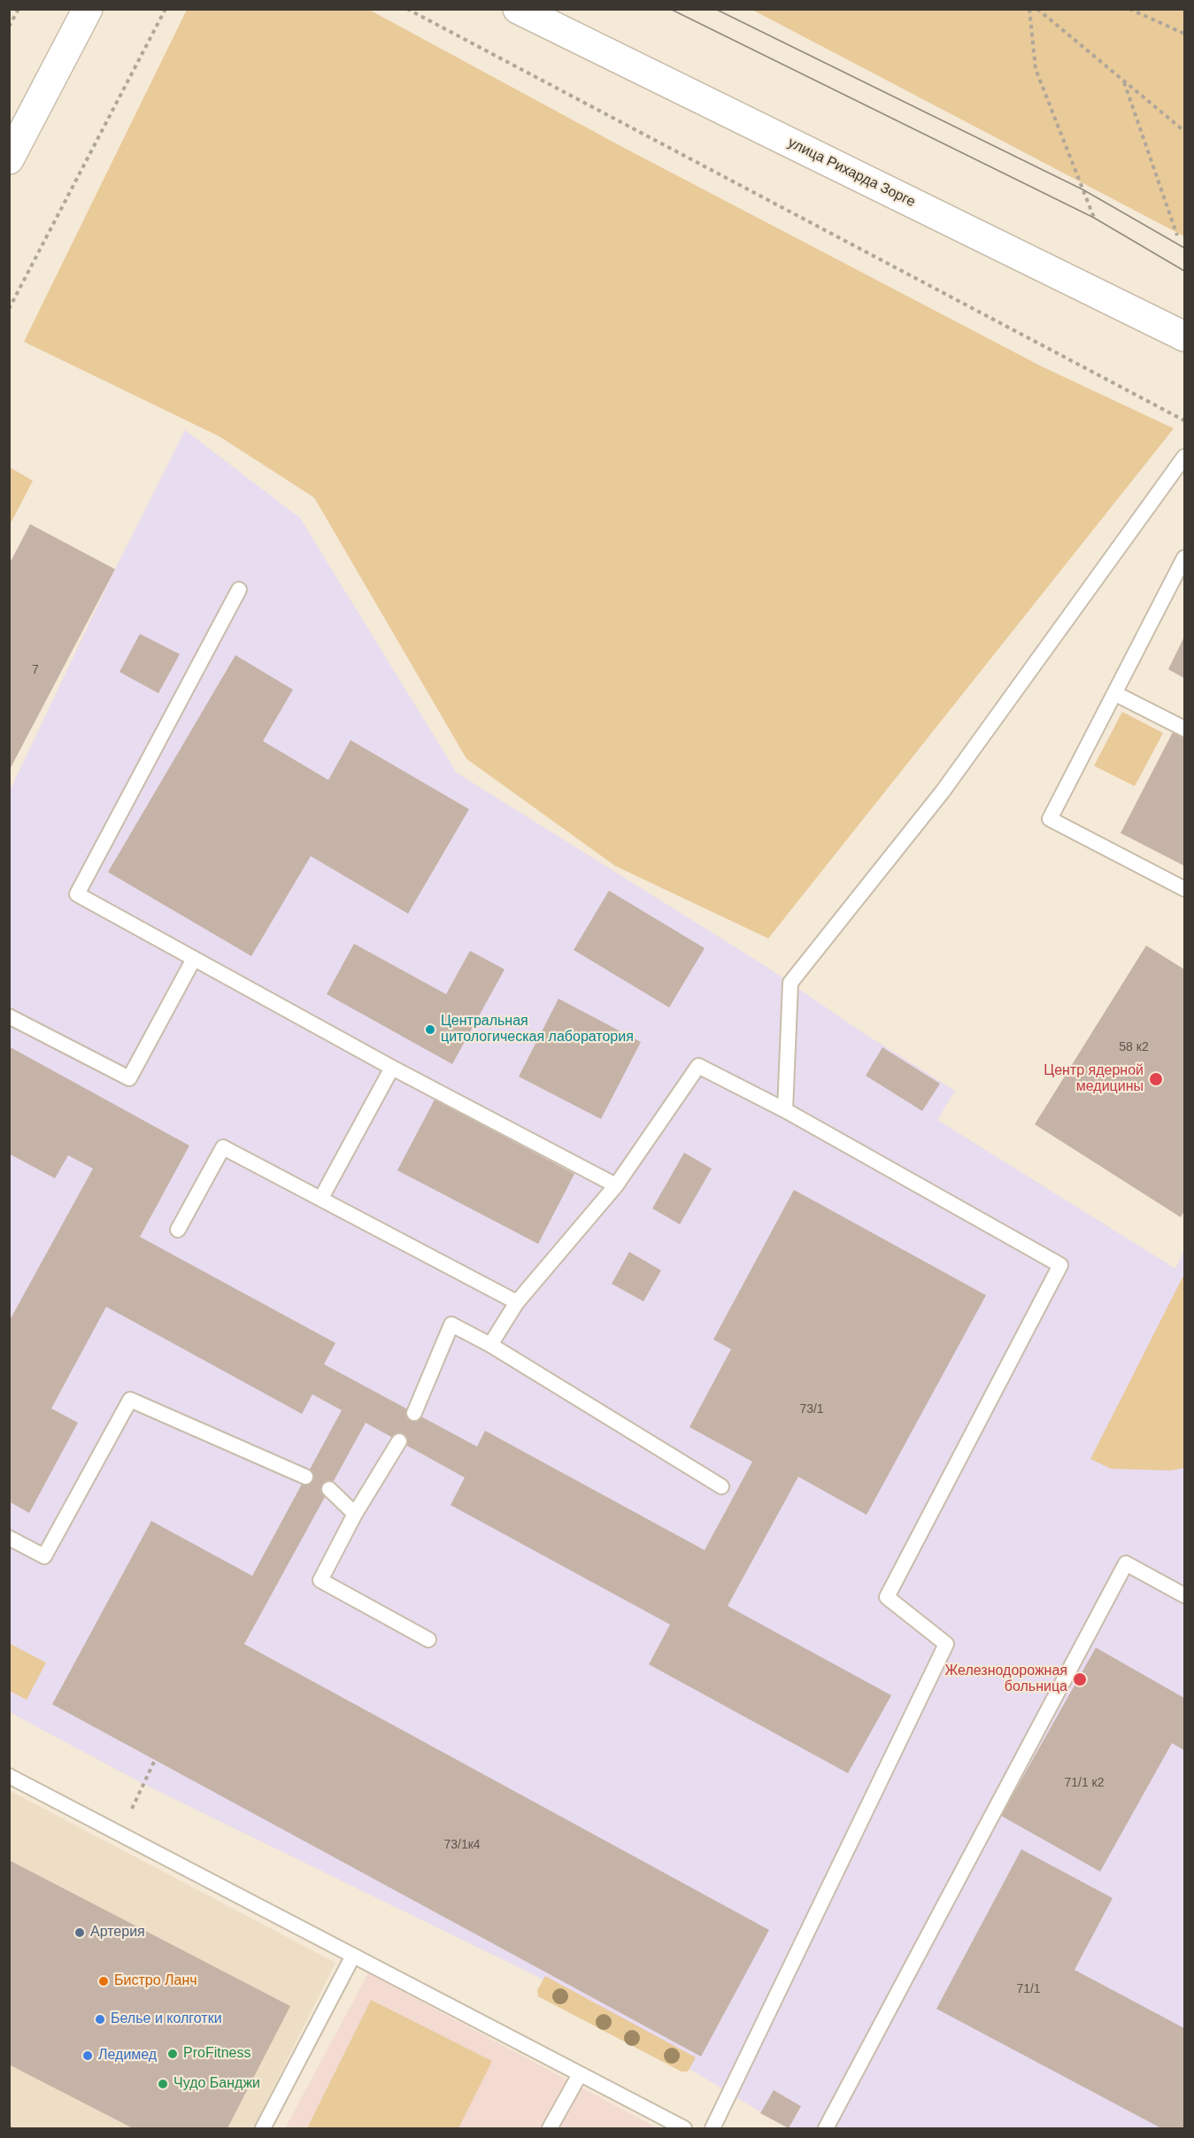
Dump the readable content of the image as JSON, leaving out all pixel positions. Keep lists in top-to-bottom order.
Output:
{
  "streets": {
    "street": ["улица Рихарда Зорге"]
  },
  "places": [
    "Центральная цитологическая лаборатория",
    "Центр ядерной медицины",
    "Железнодорожная больница",
    "Артерия",
    "Бистро Ланч",
    "Белье и колготки",
    "ProFitness",
    "Ледимед",
    "Чудо Банджи"
  ],
  "house_numbers": [
    "7",
    "58 к2",
    "73/1",
    "71/1 к2",
    "73/1к4",
    "71/1"
  ]
}
